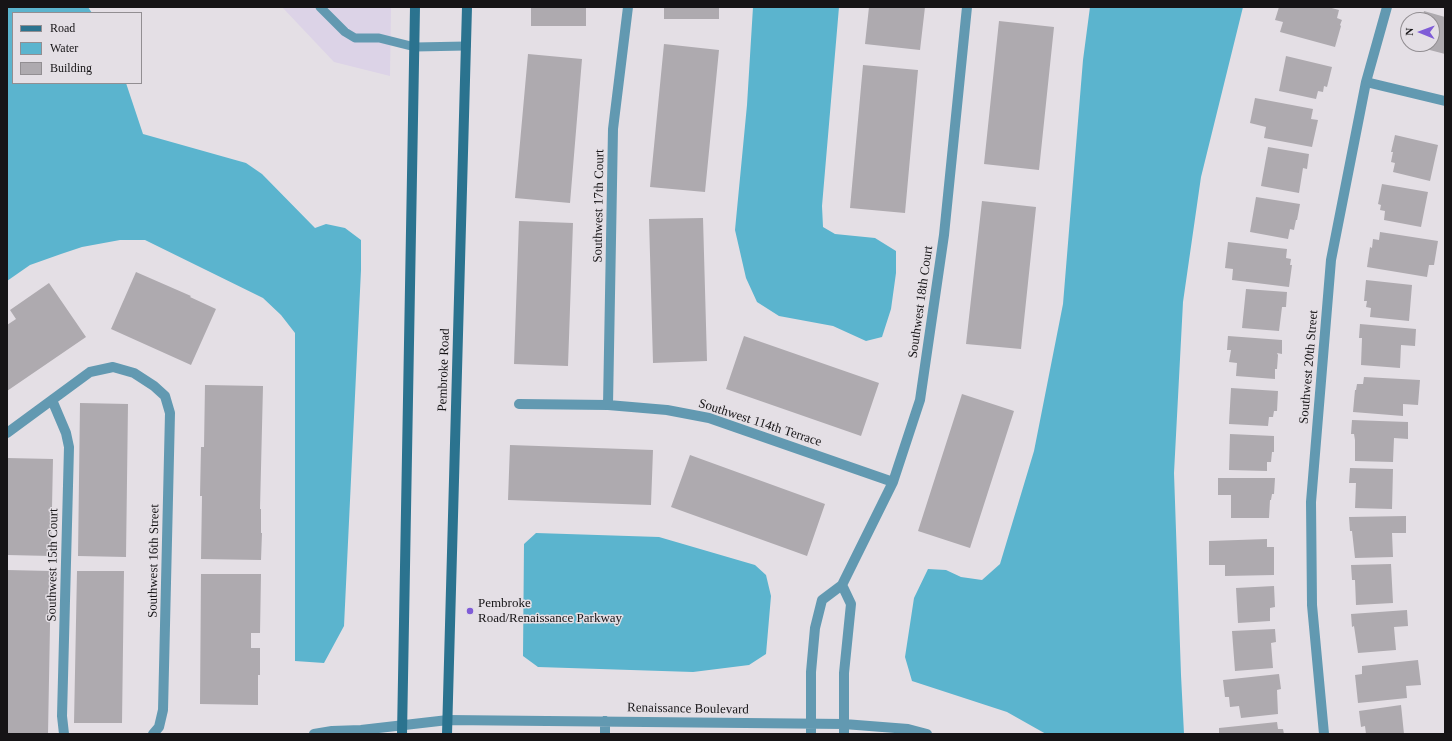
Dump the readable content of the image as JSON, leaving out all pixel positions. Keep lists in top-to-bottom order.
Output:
{
  "streets": {
    "main road": ["Pembroke Road"],
    "street": [
      "Southwest 17th Court",
      "Southwest 18th Court",
      "Southwest 20th Street",
      "Southwest 114th Terrace",
      "Southwest 16th Street",
      "Southwest 15th Court",
      "Renaissance Boulevard"
    ]
  },
  "crossings": [
    ["Southwest 17th Court", "Southwest 114th Terrace"],
    ["Southwest 18th Court", "Southwest 114th Terrace"],
    ["Southwest 18th Court", "Renaissance Boulevard"],
    ["Pembroke Road", "Renaissance Boulevard"],
    ["Southwest 16th Street", "Southwest 15th Court"]
  ],
  "places": ["Pembroke Road/Renaissance Parkway"],
  "legend": ["Road", "Water", "Building"],
  "north": "left"
}
